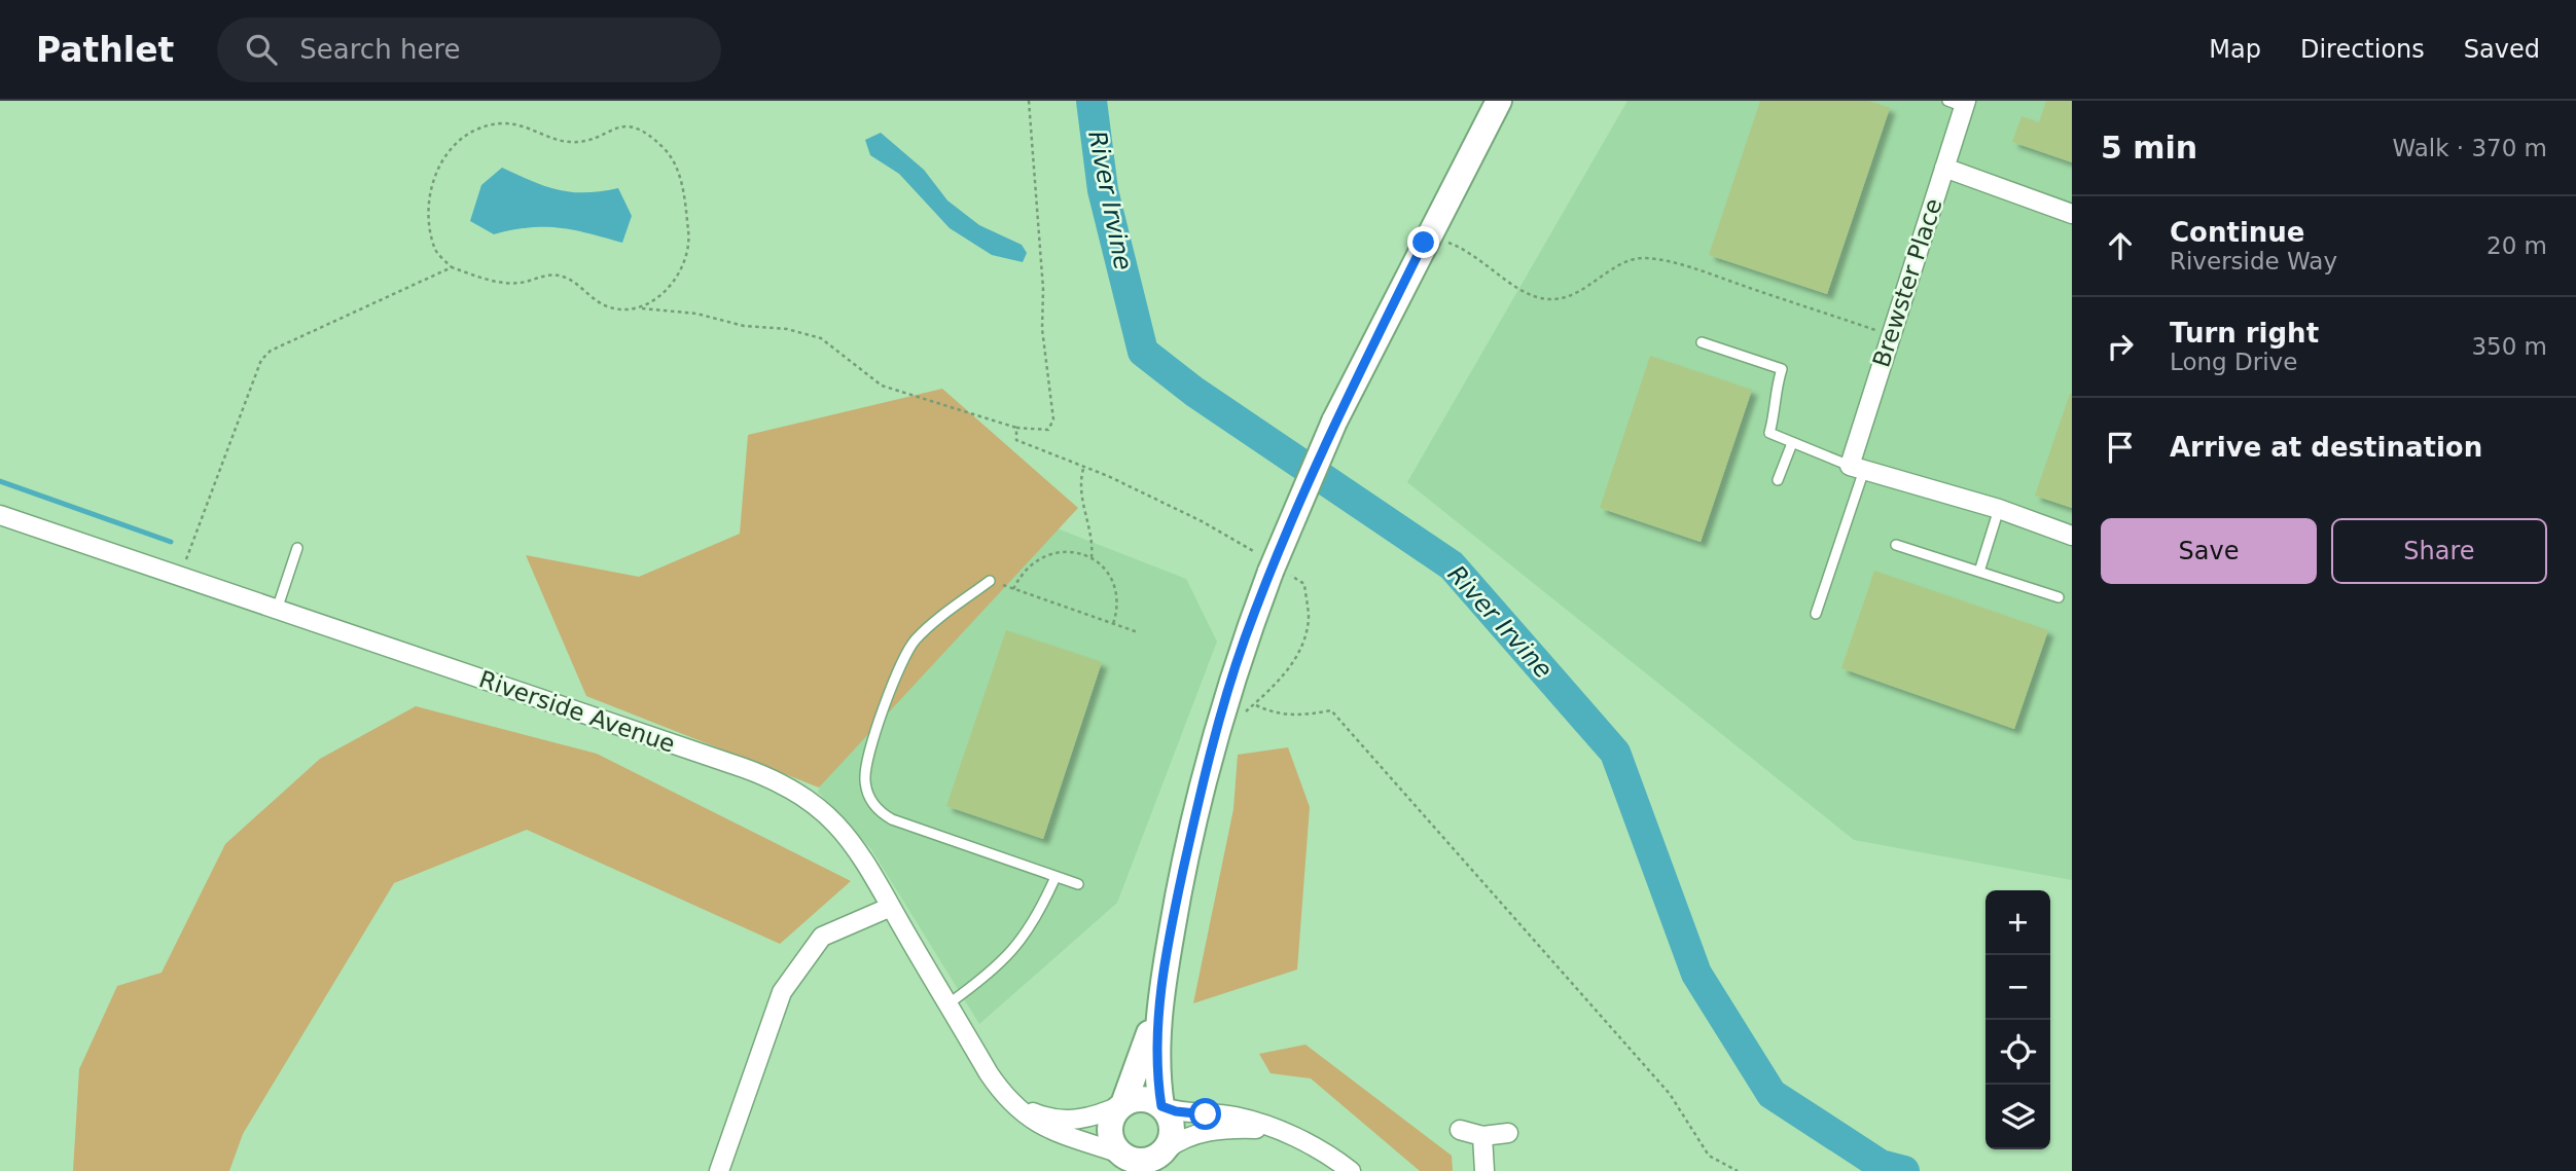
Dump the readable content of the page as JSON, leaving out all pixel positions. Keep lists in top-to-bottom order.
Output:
{
  "streets": {
    "street": ["Brewster Place", "Riverside Avenue"]
  },
  "water": ["River Irvine"],
  "page": {
    "header": "Pathlet",
    "search": "Search here",
    "nav": ["Map", "Directions", "Saved"],
    "heading": ["5 min", "Walk · 370 m"],
    "list": [
      ["Continue", "Riverside Way", "20 m"],
      ["Turn right", "Long Drive", "350 m"],
      "Arrive at destination"
    ],
    "buttons": ["Save", "Share"],
    "map_buttons": ["+", "−"]
  }
}
